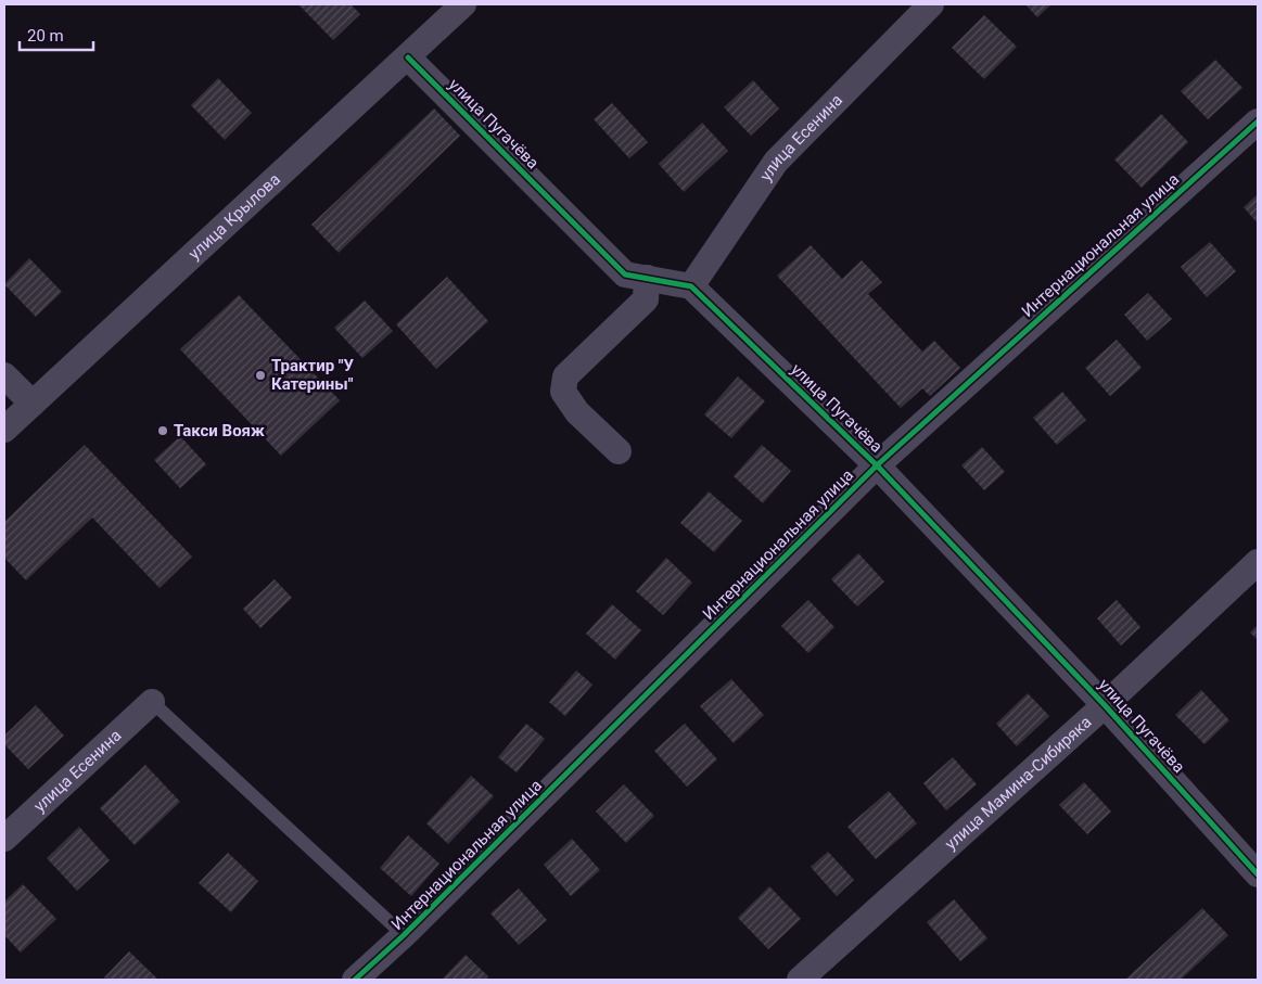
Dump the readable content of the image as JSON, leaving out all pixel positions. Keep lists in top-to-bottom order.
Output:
{
  "streets": {
    "street": [
      "улица Пугачёва",
      "улица Есенина",
      "улица Крылова",
      "Интернациональная улица",
      "улица Мамина-Сибиряка"
    ]
  },
  "crossings": [
    ["улица Пугачёва", "улица Есенина"],
    ["улица Пугачёва", "улица Крылова"],
    ["улица Пугачёва", "Интернациональная улица"],
    ["улица Пугачёва", "улица Мамина-Сибиряка"]
  ],
  "places": ["Трактир \"У Катерины\"", "Такси Вояж"],
  "scale_bar": "20 m"
}
